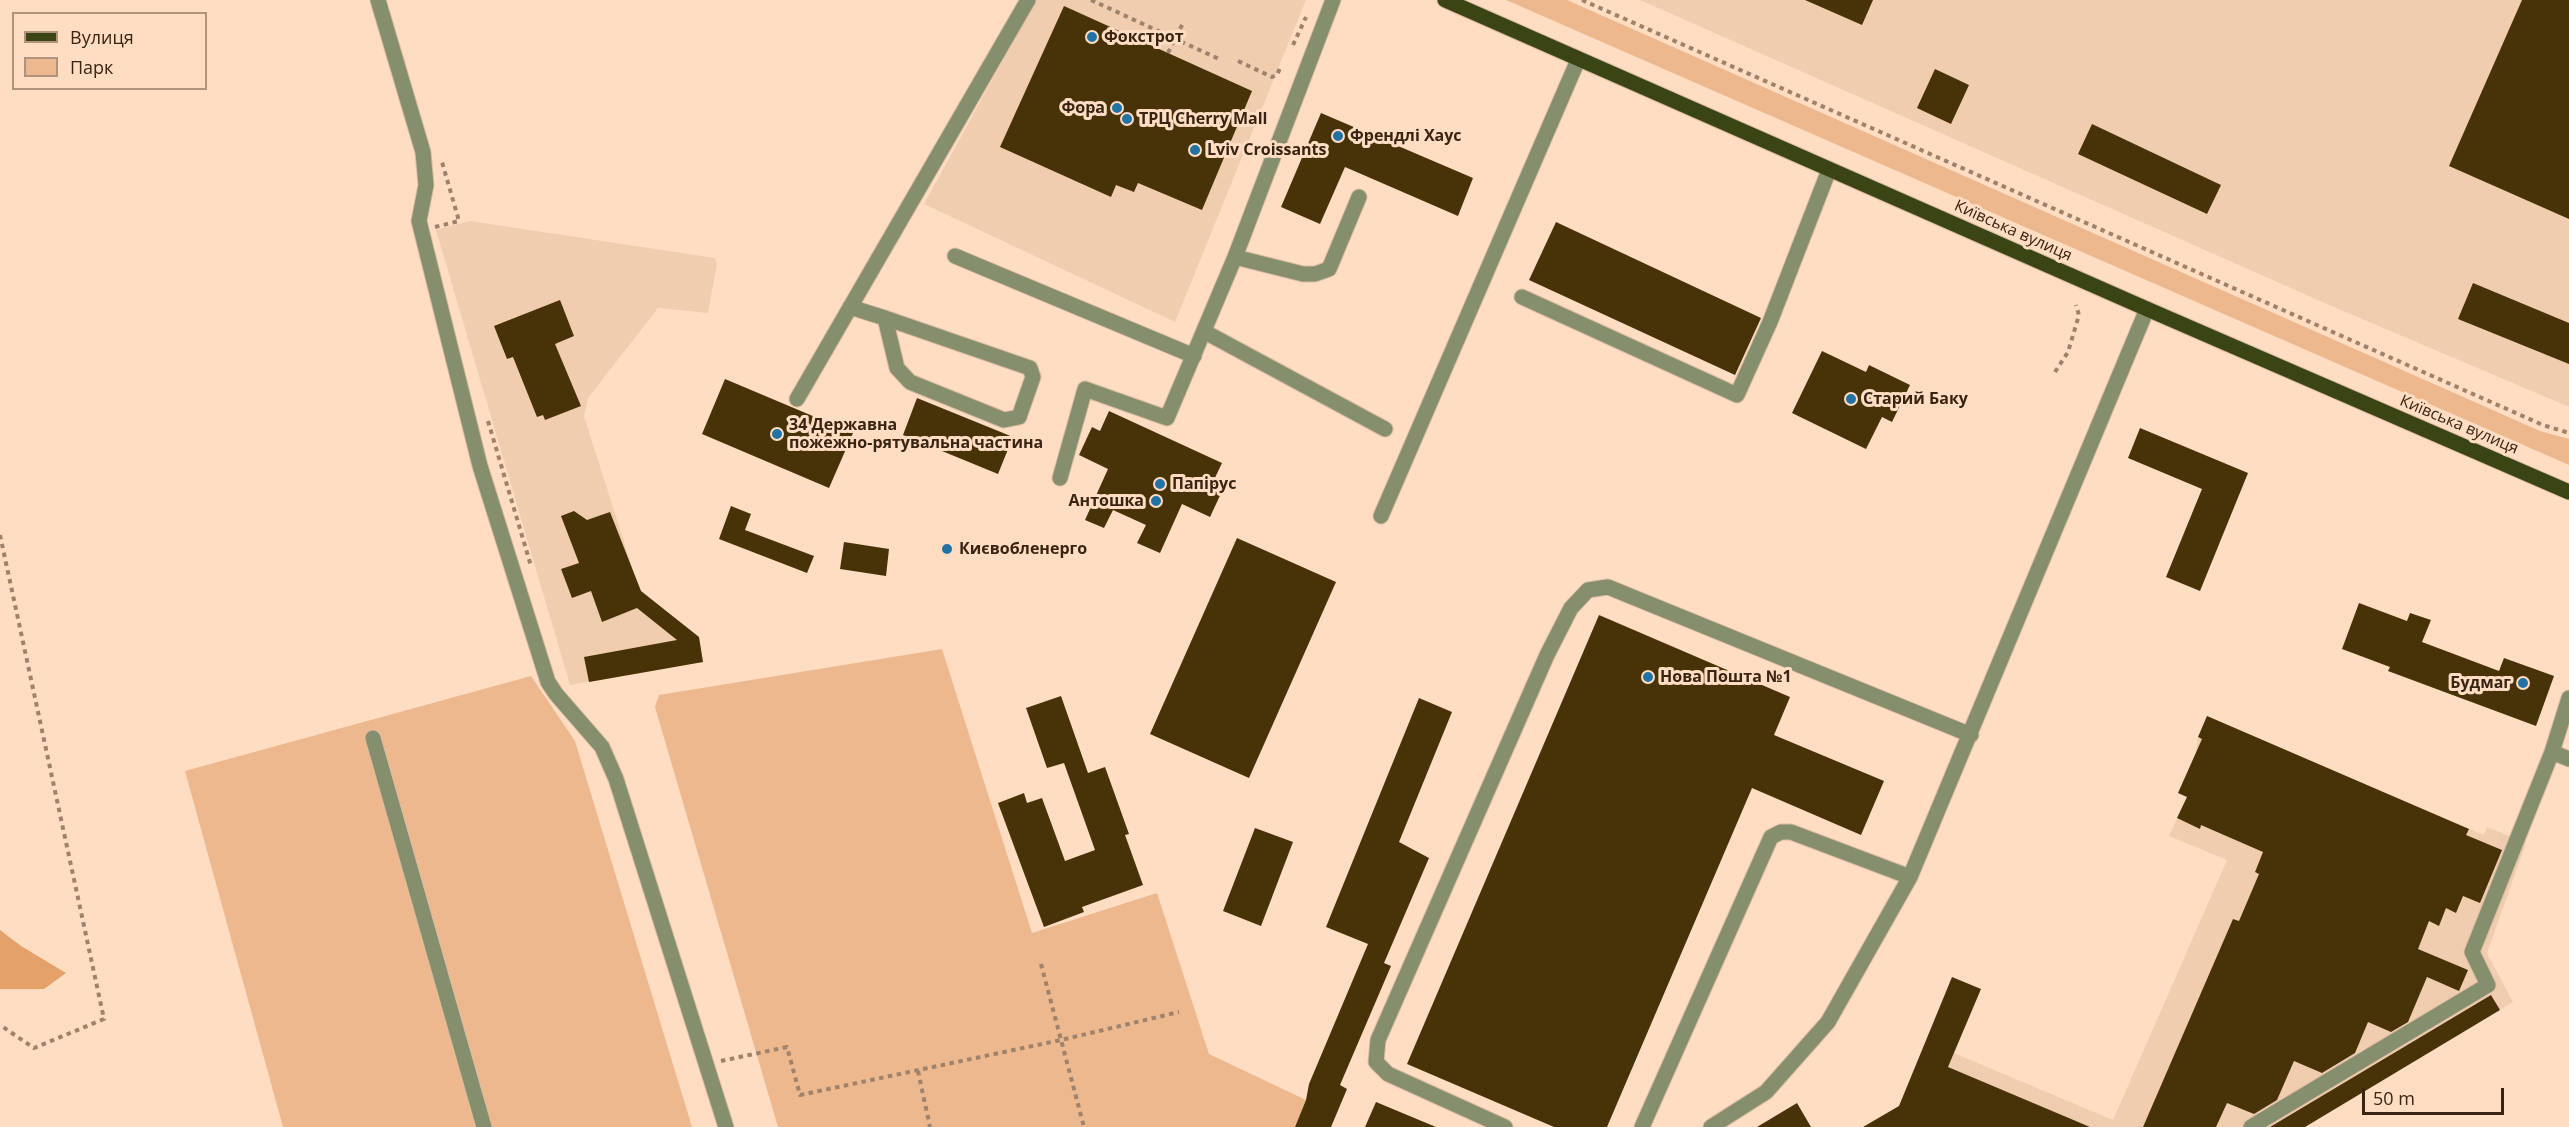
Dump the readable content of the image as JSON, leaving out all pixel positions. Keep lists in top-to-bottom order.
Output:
{
  "streets": {
    "main road": ["Київська вулиця"]
  },
  "places": [
    "Фокстрот",
    "Фора",
    "ТРЦ Cherry Mall",
    "Френдлі Хаус",
    "Lviv Croissants",
    "Старий Баку",
    "34 Державна пожежно-рятувальна частина",
    "Папірус",
    "Антошка",
    "Києвобленерго",
    "Нова Пошта №1",
    "Будмаг"
  ],
  "legend": ["Вулиця", "Парк"],
  "scale_bar": "50 m"
}
